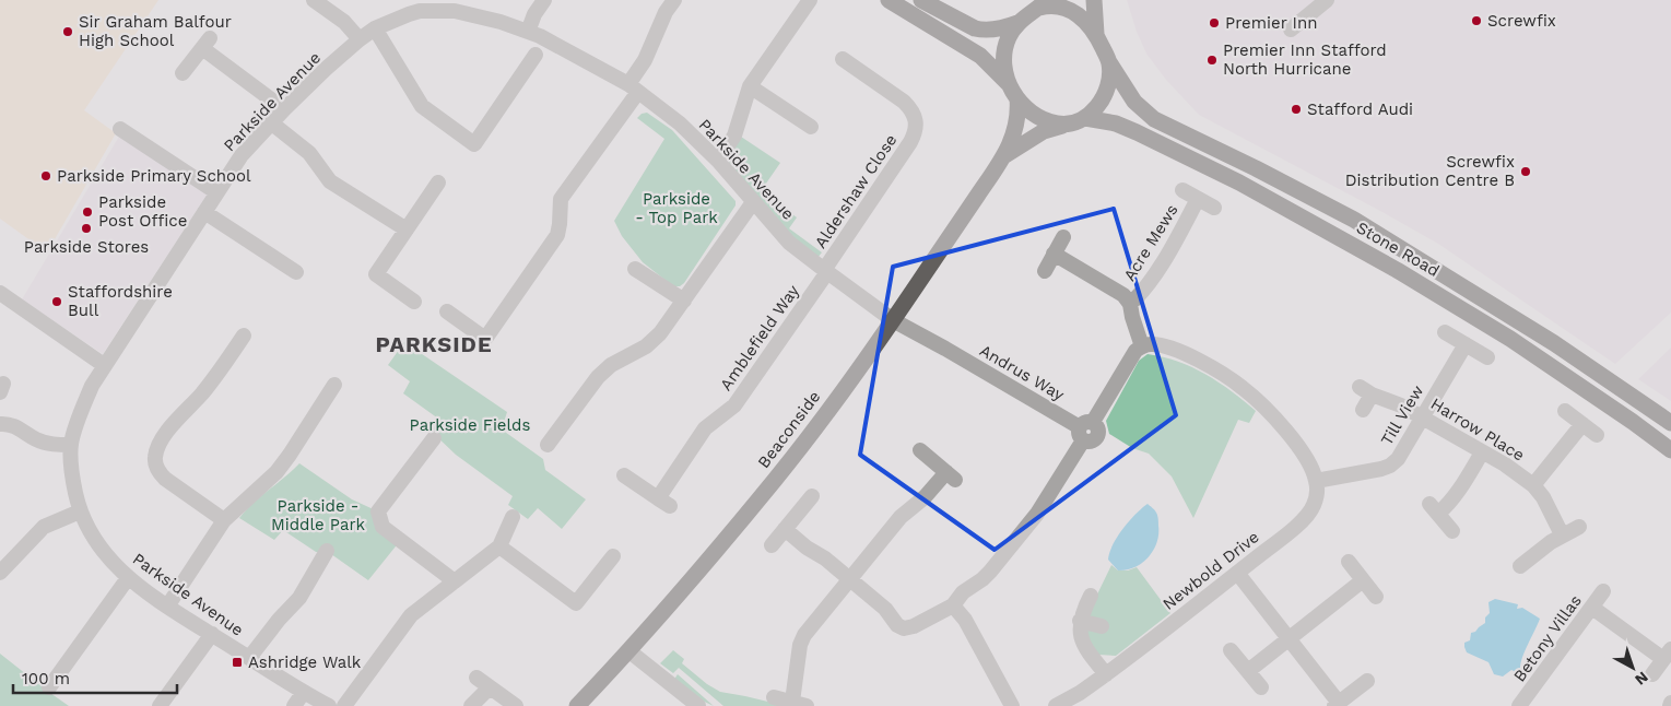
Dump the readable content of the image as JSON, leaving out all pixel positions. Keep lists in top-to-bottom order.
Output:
{
  "streets": {
    "highway": ["Stone Road", "Beaconside"],
    "street": [
      "Parkside Avenue",
      "Aldershaw Close",
      "Acre Mews",
      "Amblefield Way",
      "Andrus Way",
      "Till View",
      "Harrow Place",
      "Newbold Drive",
      "Betony Villas"
    ]
  },
  "crossings": [
    ["Parkside Avenue", "Aldershaw Close"],
    ["Parkside Avenue", "Amblefield Way"],
    ["Parkside Avenue", "Andrus Way"],
    ["Parkside Avenue", "Beaconside"],
    ["Aldershaw Close", "Amblefield Way"],
    ["Stone Road", "Beaconside"],
    ["Andrus Way", "Beaconside"],
    ["Till View", "Harrow Place"],
    ["Till View", "Newbold Drive"]
  ],
  "districts": ["PARKSIDE"],
  "parks": ["Parkside - Top Park", "Parkside Fields", "Parkside - Middle Park"],
  "places": {
    "other": [
      "Screwfix",
      "Premier Inn",
      "Sir Graham Balfour High School",
      "Premier Inn Stafford North Hurricane",
      "Stafford Audi",
      "Screwfix Distribution Centre B",
      "Parkside Primary School",
      "Parkside Post Office",
      "Parkside Stores",
      "Staffordshire Bull"
    ],
    "transit": ["Ashridge Walk"]
  },
  "scale_bar": "100 m",
  "north": "bottom right"
}
